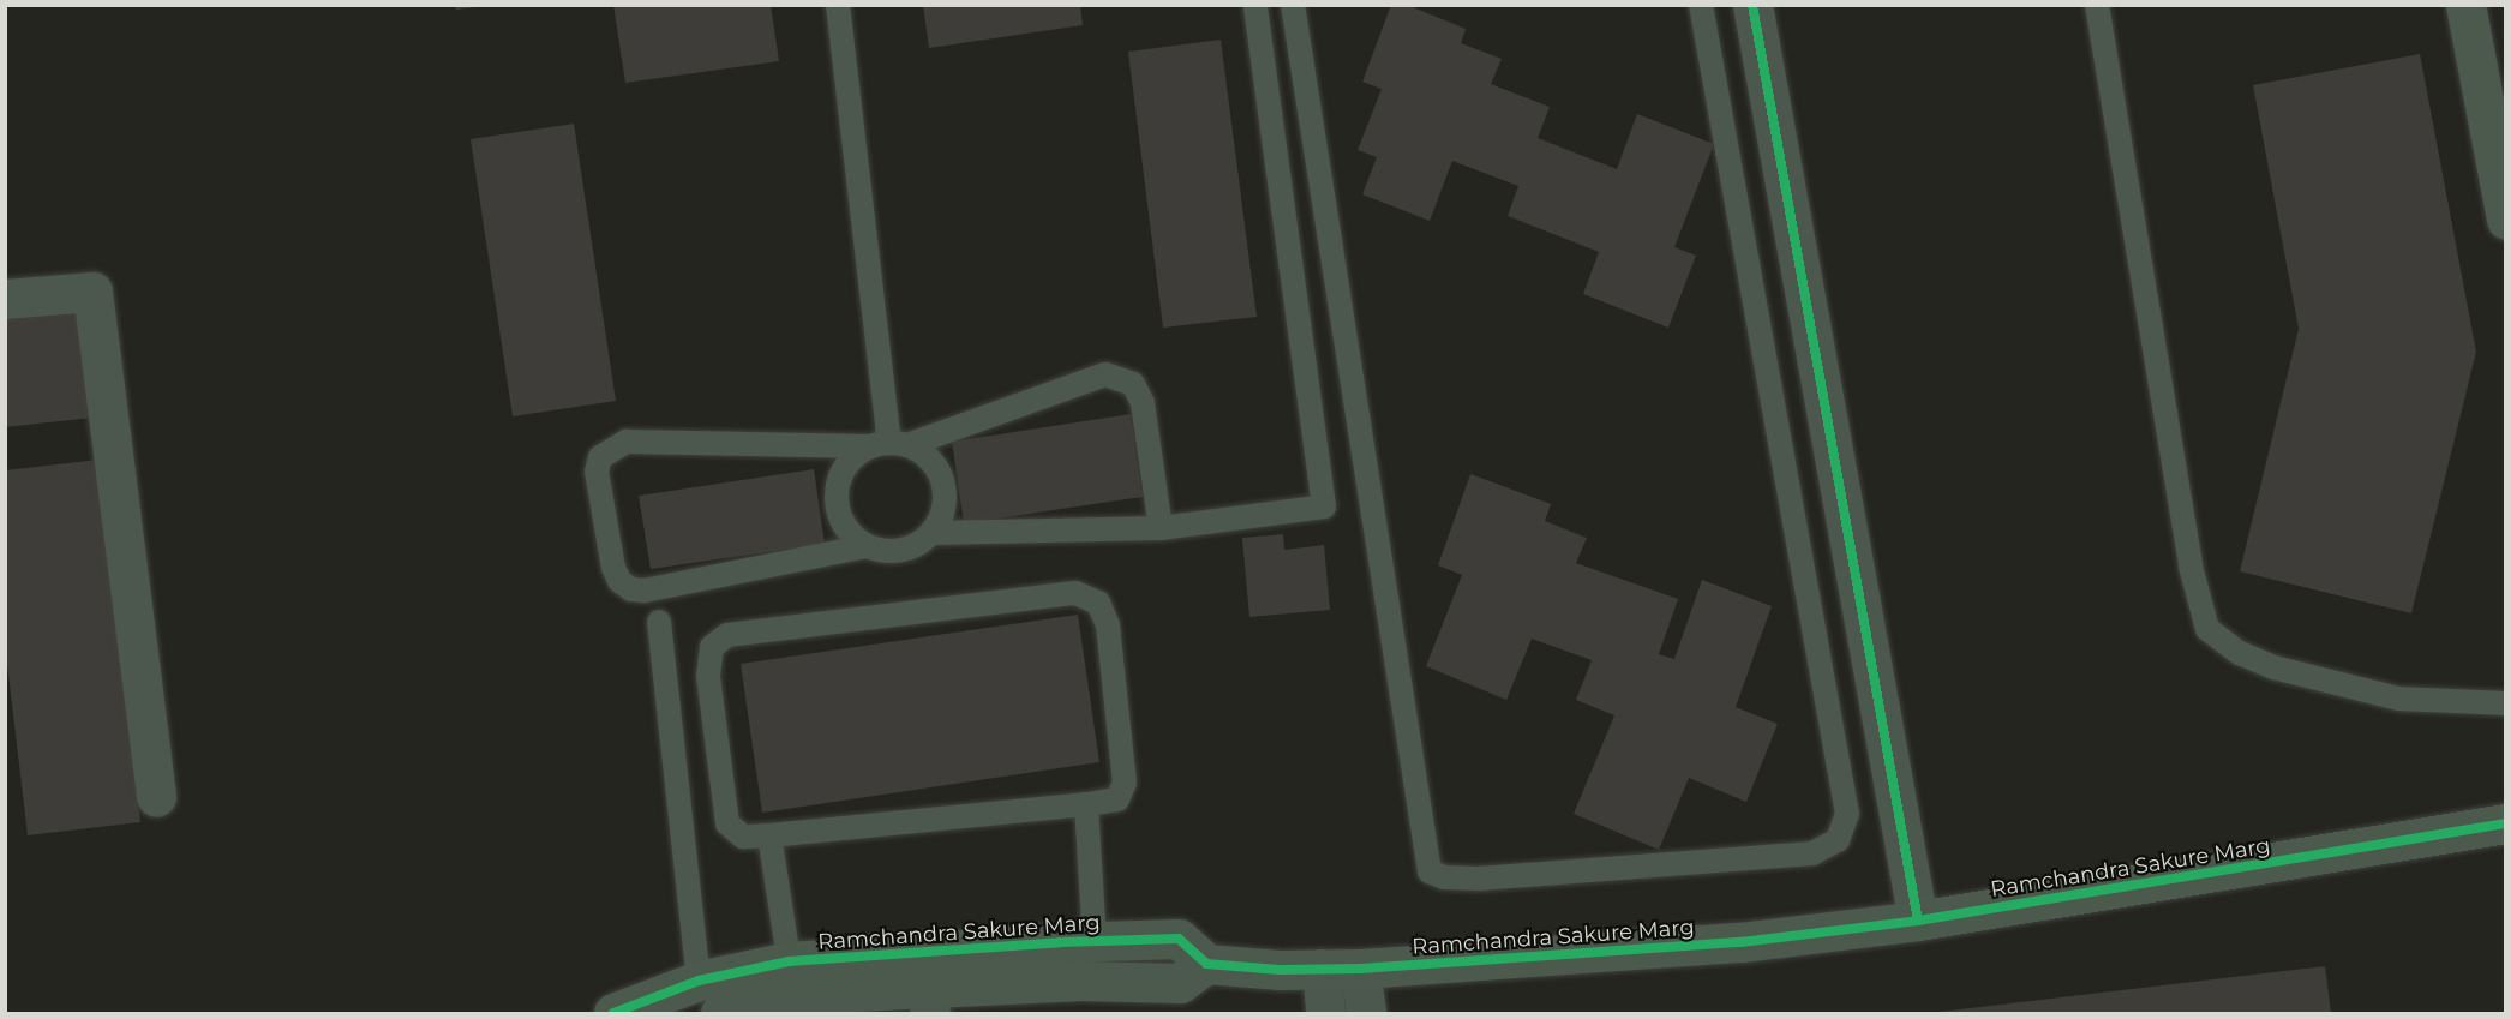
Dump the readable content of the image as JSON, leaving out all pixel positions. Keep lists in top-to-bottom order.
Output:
{
  "streets": {
    "street": ["Ramchandra Sakure Marg"]
  }
}
